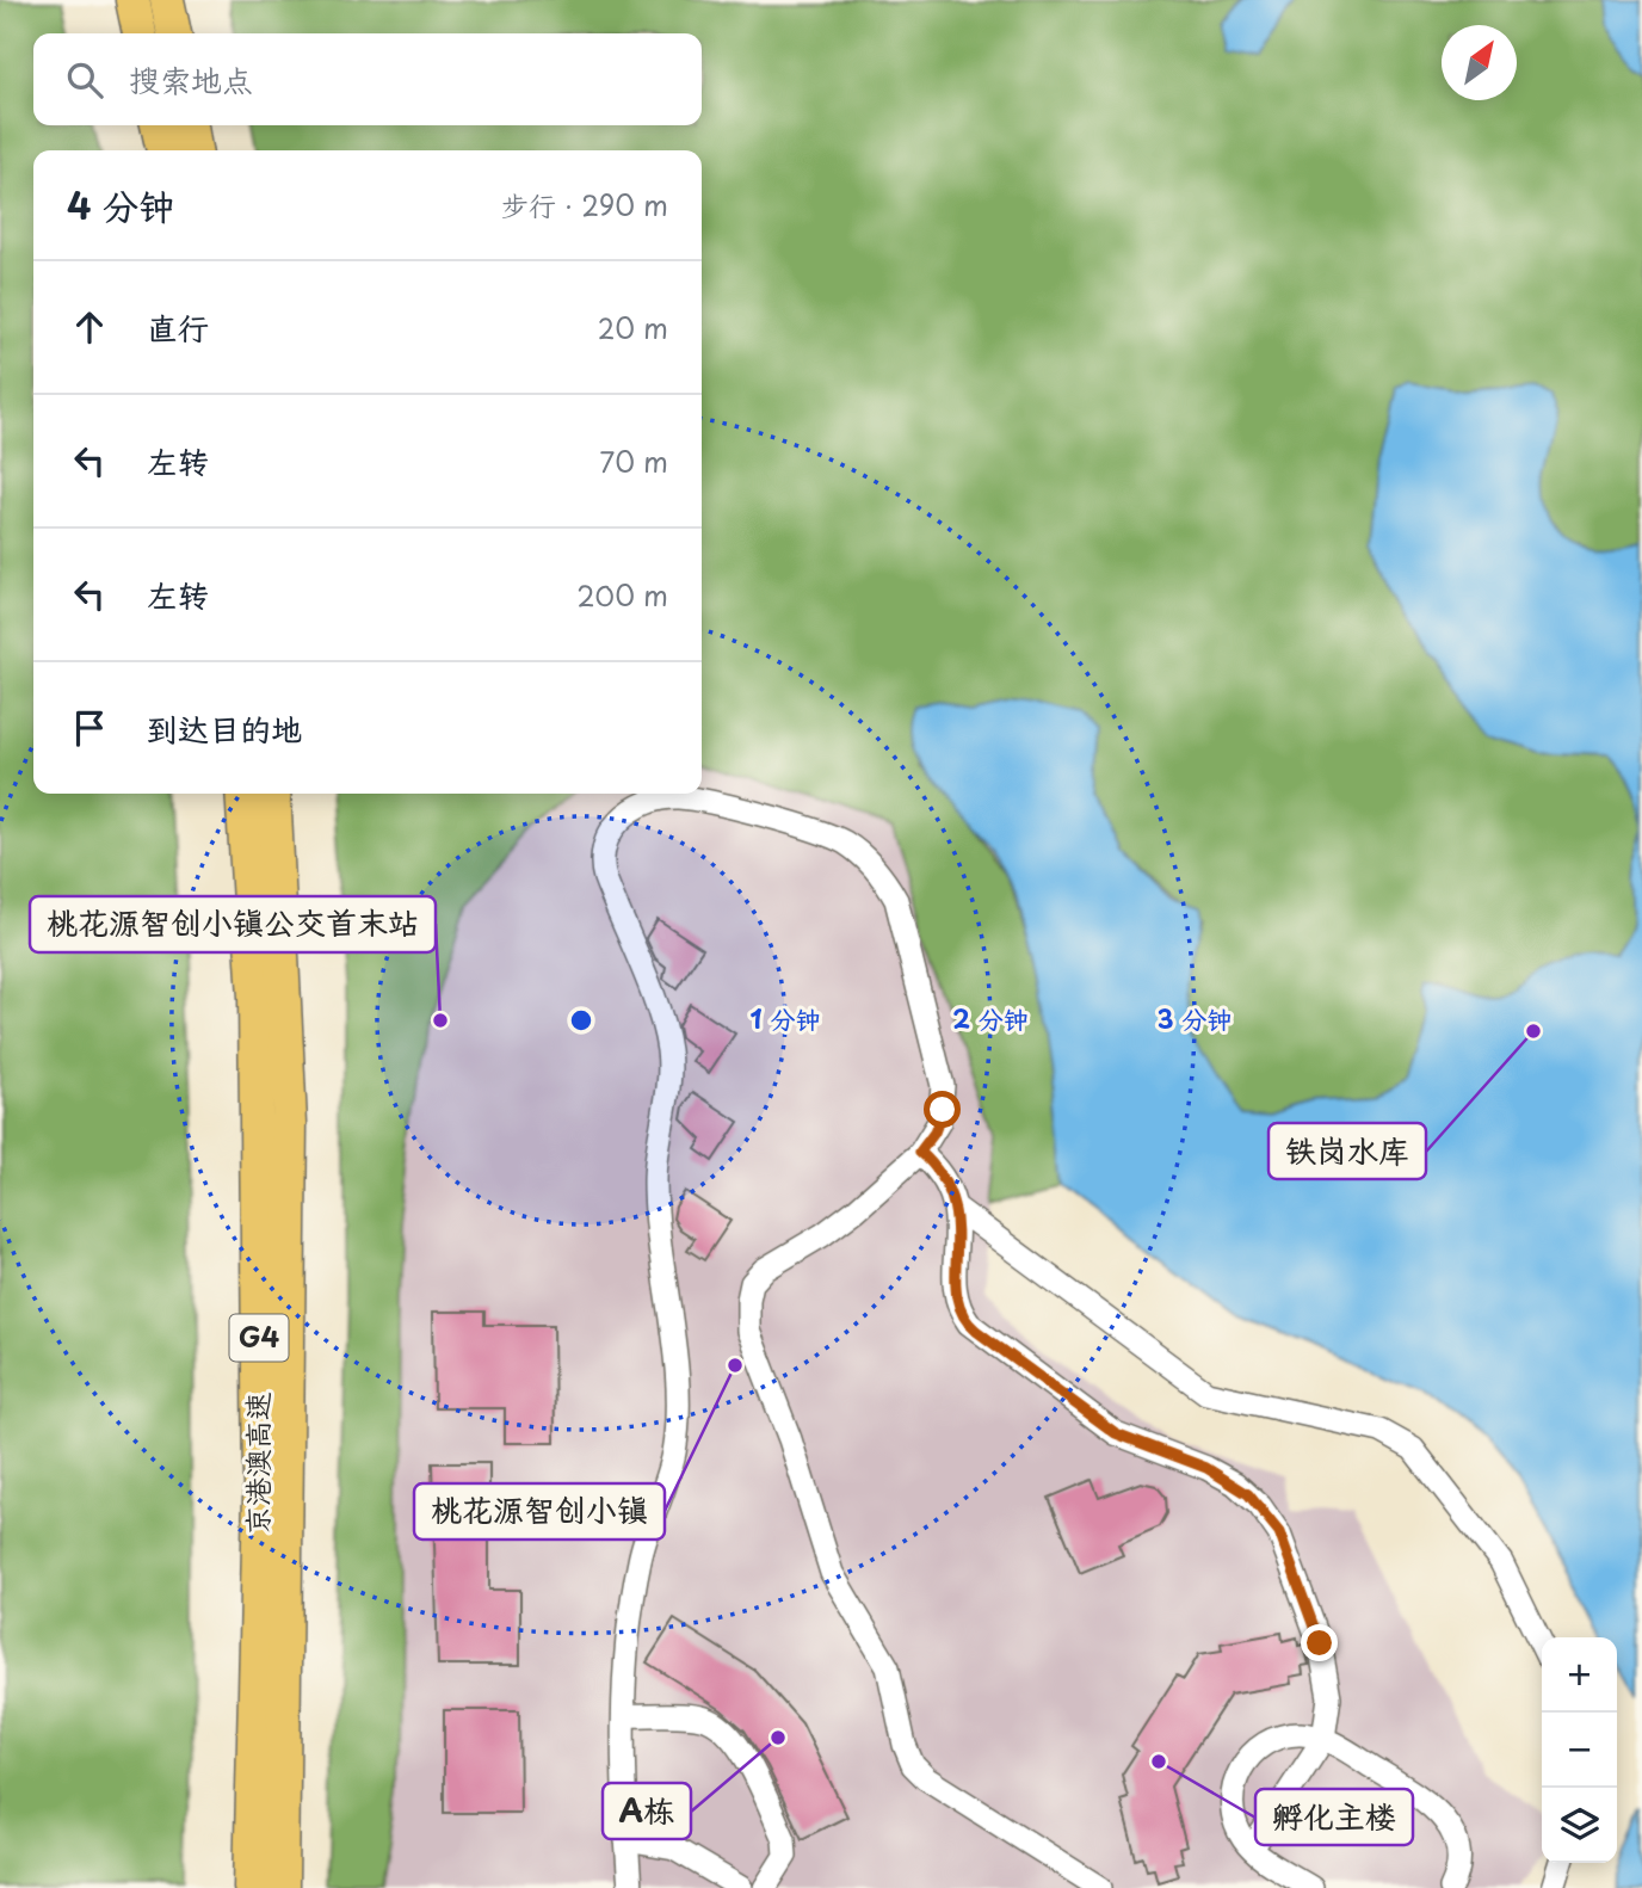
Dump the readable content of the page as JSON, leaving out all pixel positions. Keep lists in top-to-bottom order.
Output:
{
  "streets": {
    "highway": ["G4", "京港澳高速"]
  },
  "places": [
    "桃花源智创小镇公交首末站",
    "铁岗水库",
    "桃花源智创小镇",
    "A栋",
    "孵化主楼"
  ],
  "north": "top right",
  "page": {
    "search": "搜索地点",
    "heading": ["4 分钟", "步行 · 290 m"],
    "list": [
      ["直行", "20 m"],
      ["左转", "70 m"],
      ["左转", "200 m"],
      "到达目的地"
    ],
    "map_buttons": ["+", "−"]
  },
  "rings": ["1 分钟", "2 分钟", "3 分钟"]
}
